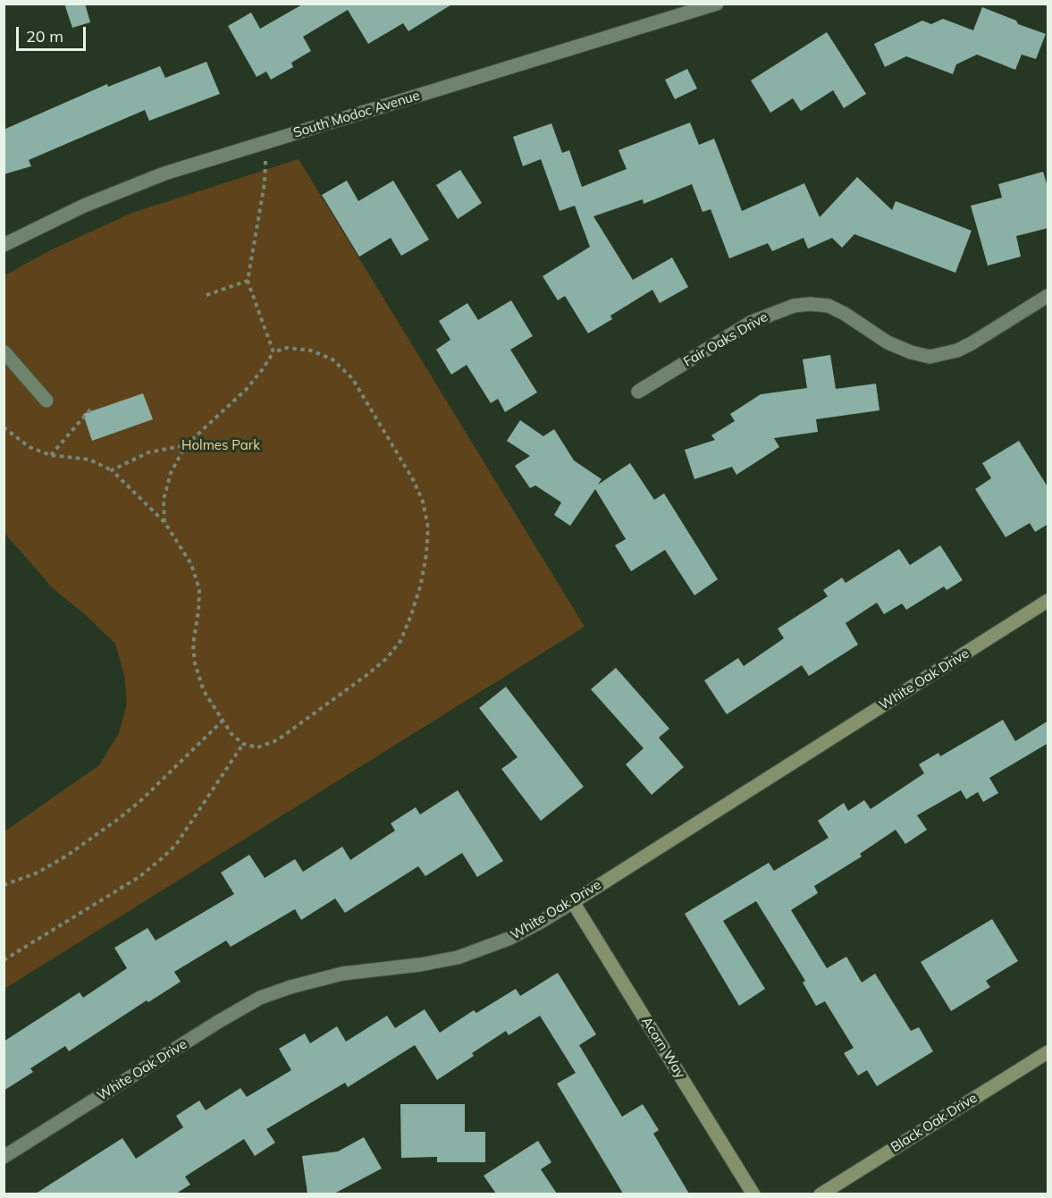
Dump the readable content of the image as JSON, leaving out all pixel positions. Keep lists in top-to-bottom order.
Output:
{
  "streets": {
    "street": [
      "South Modoc Avenue",
      "Fair Oaks Drive",
      "White Oak Drive",
      "Acorn Way",
      "Black Oak Drive"
    ]
  },
  "crossings": [
    ["White Oak Drive", "Acorn Way"]
  ],
  "parks": ["Holmes Park"],
  "scale_bar": "20 m"
}
